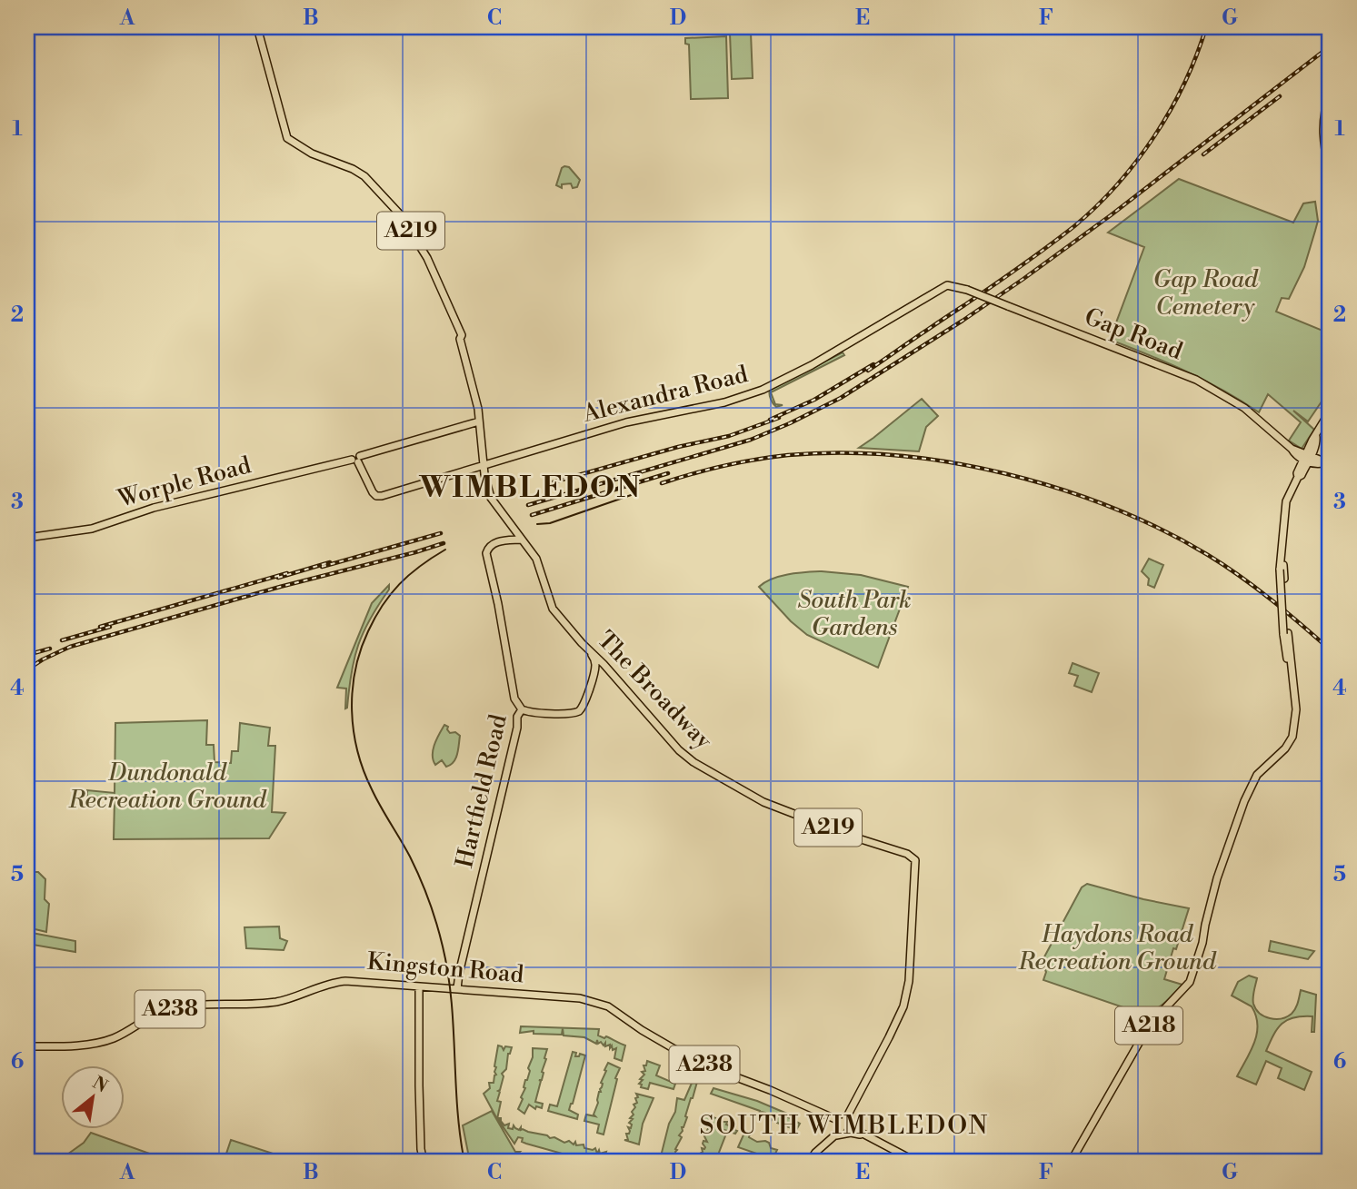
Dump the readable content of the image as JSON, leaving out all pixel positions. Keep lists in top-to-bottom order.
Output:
{
  "streets": {
    "main road": [
      "A219",
      "Gap Road",
      "Alexandra Road",
      "Worple Road",
      "The Broadway",
      "Hartfield Road",
      "Kingston Road",
      "A238",
      "A218"
    ]
  },
  "crossings": [
    ["A219", "Alexandra Road"],
    ["A219", "Worple Road"],
    ["A219", "The Broadway"],
    ["A219", "Hartfield Road"],
    ["A219", "Kingston Road"],
    ["A219", "A238"],
    ["Gap Road", "Alexandra Road"],
    ["Gap Road", "A218"],
    ["Alexandra Road", "Worple Road"],
    ["The Broadway", "Kingston Road"],
    ["The Broadway", "A238"],
    ["Hartfield Road", "Kingston Road"],
    ["Kingston Road", "A238"]
  ],
  "districts": ["WIMBLEDON", "SOUTH WIMBLEDON"],
  "parks": [
    "Gap Road Cemetery",
    "South Park Gardens",
    "Dundonald Recreation Ground",
    "Haydons Road Recreation Ground"
  ],
  "north": "top right",
  "grid": {
    "columns": [
      "A",
      "B",
      "C",
      "D",
      "E",
      "F",
      "G"
    ],
    "rows": [
      "1",
      "2",
      "3",
      "4",
      "5",
      "6"
    ]
  }
}
